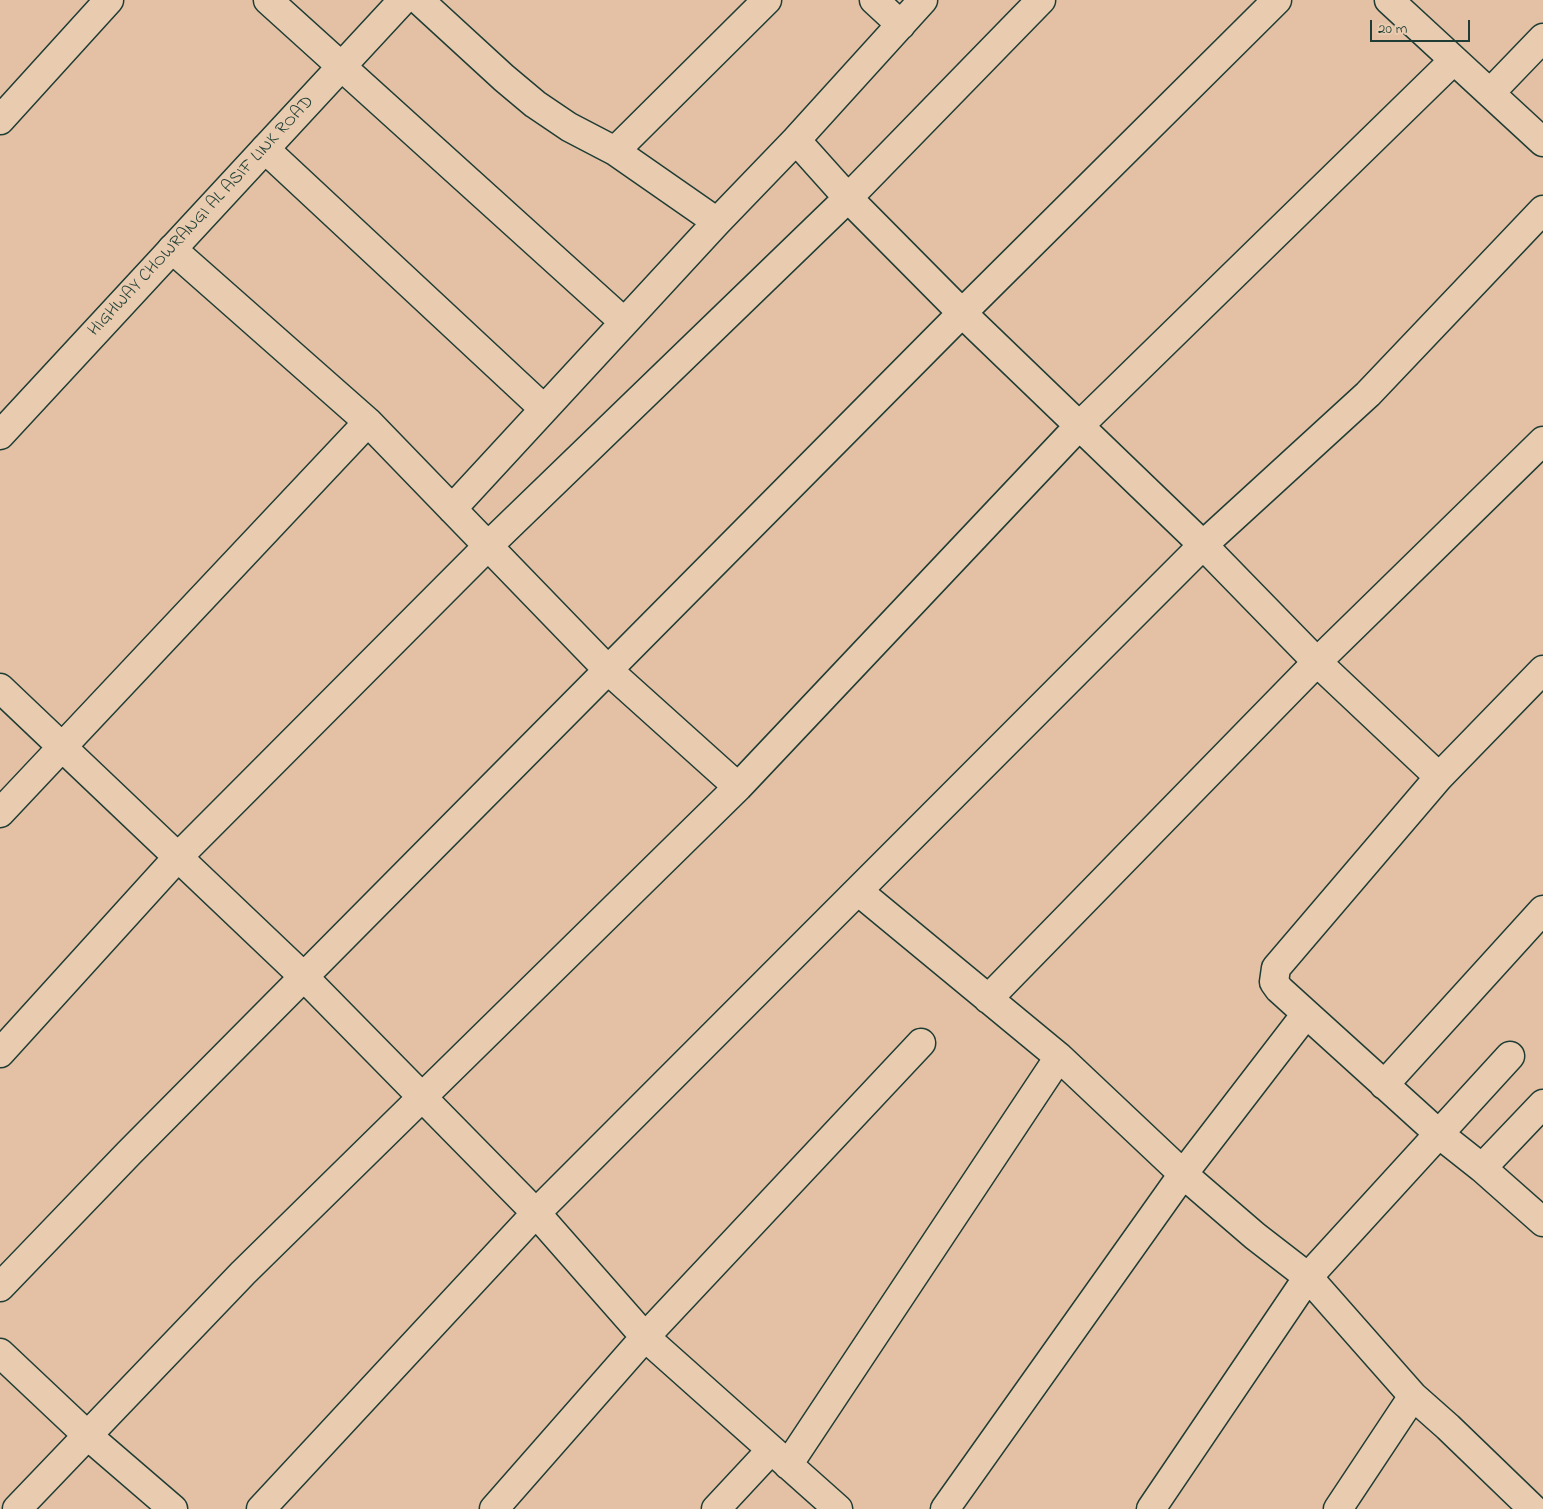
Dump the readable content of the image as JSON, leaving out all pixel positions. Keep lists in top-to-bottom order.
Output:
{
  "streets": {
    "street": ["HIGHWAY CHOWRANGI AL ASIF LINK ROAD"]
  },
  "scale_bar": "20 m"
}
